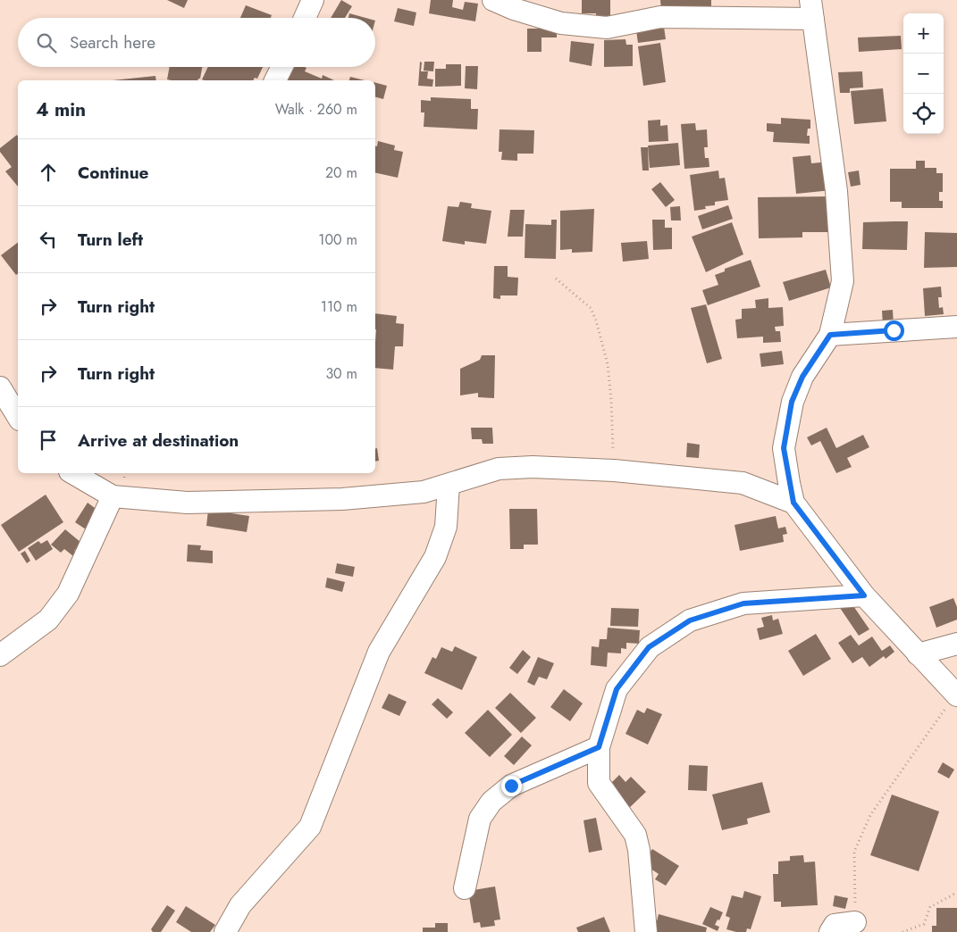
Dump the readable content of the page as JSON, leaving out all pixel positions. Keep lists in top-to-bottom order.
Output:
{
  "page": {
    "map_buttons": ["+", "−"],
    "search": "Search here",
    "heading": ["4 min", "Walk · 260 m"],
    "list": [
      ["Continue", "20 m"],
      ["Turn left", "100 m"],
      ["Turn right", "110 m"],
      ["Turn right", "30 m"],
      "Arrive at destination"
    ]
  }
}
